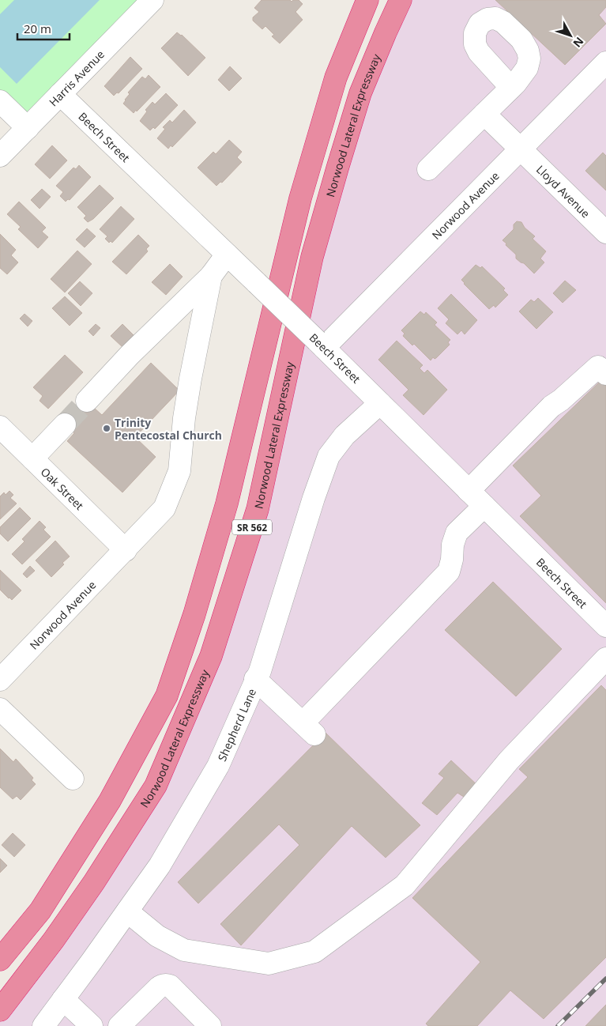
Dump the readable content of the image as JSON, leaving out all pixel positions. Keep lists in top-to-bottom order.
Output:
{
  "streets": {
    "highway": ["Norwood Lateral Expressway", "SR 562"],
    "street": [
      "Harris Avenue",
      "Beech Street",
      "Lloyd Avenue",
      "Norwood Avenue",
      "Oak Street",
      "Shepherd Lane"
    ]
  },
  "crossings": [
    ["Harris Avenue", "Beech Street"],
    ["Beech Street", "Norwood Avenue"],
    ["Beech Street", "Shepherd Lane"],
    ["Lloyd Avenue", "Norwood Avenue"],
    ["Norwood Avenue", "Oak Street"]
  ],
  "places": ["Trinity Pentecostal Church"],
  "scale_bar": "20 m",
  "north": "bottom right"
}
